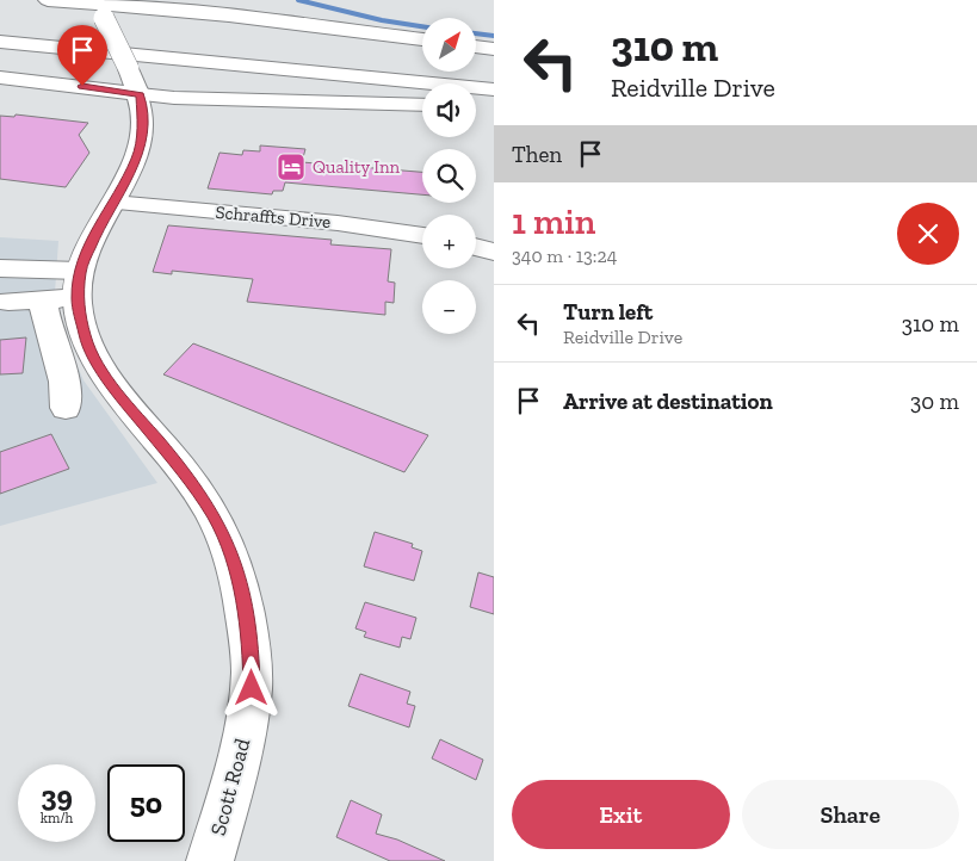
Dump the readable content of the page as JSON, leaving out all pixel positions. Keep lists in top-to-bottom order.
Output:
{
  "streets": {
    "main road": ["Schraffts Drive", "Scott Road"]
  },
  "places": {
    "hotel": ["Quality Inn"]
  },
  "north": "top right",
  "page": {
    "turn": ["310 m", "Reidville Drive"],
    "map_buttons": ["+", "−"],
    "then": "Then",
    "heading": ["1 min", "340 m · 13:24"],
    "list": [
      {
        "name": "Turn left",
        "note": "Reidville Drive",
        "value": "310 m"
      },
      {
        "name": "Arrive at destination",
        "value": "30 m"
      }
    ],
    "speed": "39 km/h",
    "limit": "50",
    "buttons": ["Exit", "Share"]
  }
}
